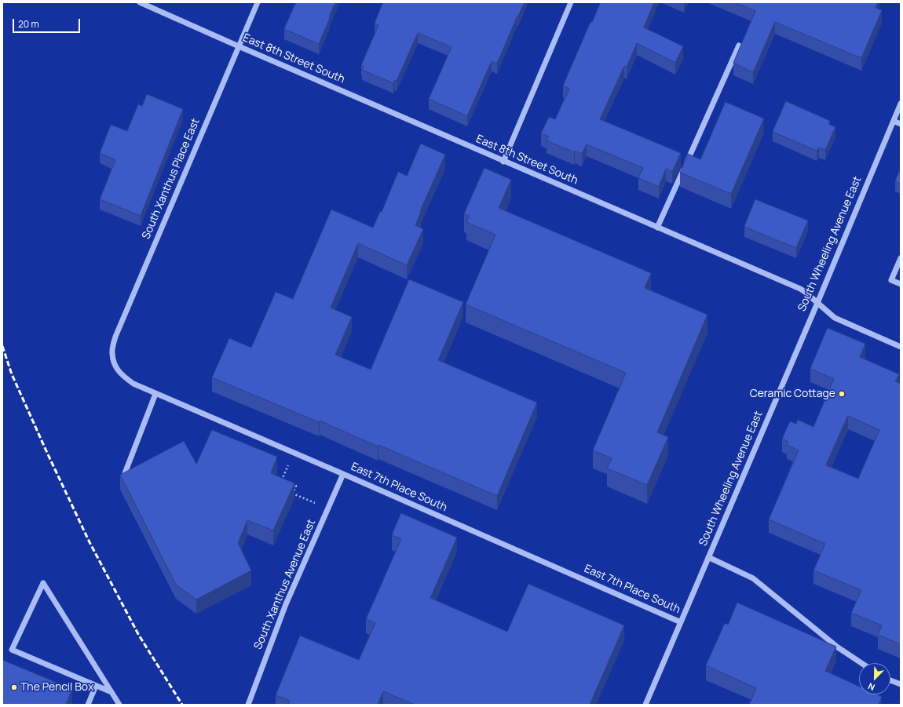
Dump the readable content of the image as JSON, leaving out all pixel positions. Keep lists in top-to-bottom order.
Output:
{
  "streets": {
    "street": [
      "East 8th Street South",
      "South Xanthus Place East",
      "South Wheeling Avenue East",
      "East 7th Place South",
      "South Xanthus Avenue East"
    ]
  },
  "crossings": [
    ["East 8th Street South", "South Xanthus Place East"],
    ["East 8th Street South", "South Wheeling Avenue East"],
    ["South Xanthus Place East", "East 7th Place South"],
    ["South Wheeling Avenue East", "East 7th Place South"],
    ["East 7th Place South", "South Xanthus Avenue East"]
  ],
  "places": ["Ceramic Cottage", "The Pencil Box"],
  "scale_bar": "20 m",
  "north": "bottom left"
}
